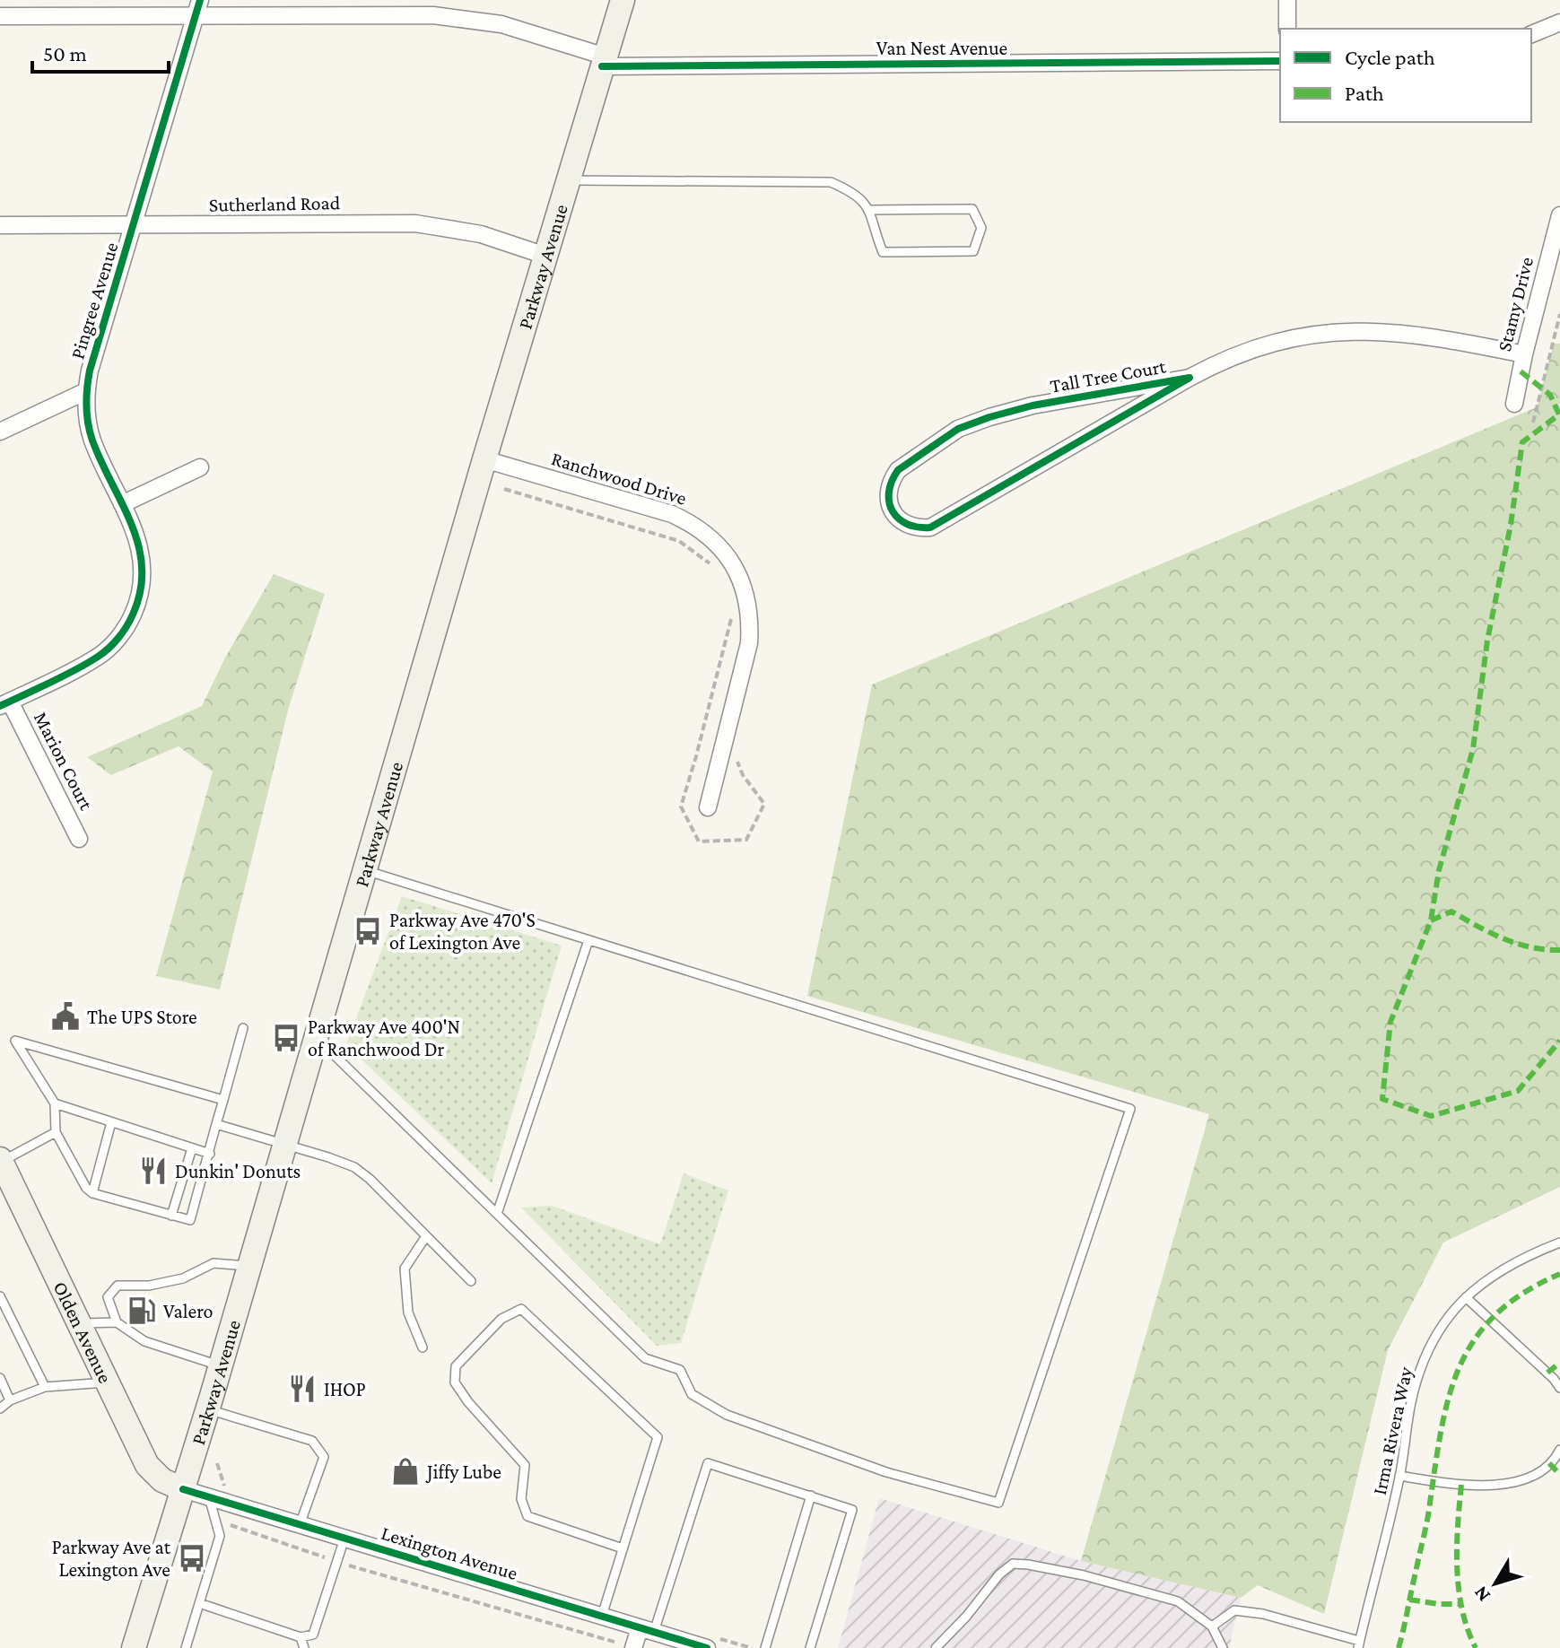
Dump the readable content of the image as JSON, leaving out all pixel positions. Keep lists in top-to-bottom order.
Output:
{
  "streets": {
    "main road": ["Parkway Avenue", "Olden Avenue"],
    "street": [
      "Van Nest Avenue",
      "Sutherland Road",
      "Pingree Avenue",
      "Stamy Drive",
      "Tall Tree Court",
      "Ranchwood Drive",
      "Marion Court",
      "Lexington Avenue"
    ],
    "lane": ["Irma Rivera Way"]
  },
  "crossings": [
    ["Van Nest Avenue", "Parkway Avenue"],
    ["Van Nest Avenue", "Pingree Avenue"],
    ["Sutherland Road", "Parkway Avenue"],
    ["Sutherland Road", "Pingree Avenue"],
    ["Parkway Avenue", "Ranchwood Drive"],
    ["Parkway Avenue", "Olden Avenue"],
    ["Parkway Avenue", "Lexington Avenue"],
    ["Pingree Avenue", "Marion Court"],
    ["Stamy Drive", "Tall Tree Court"],
    ["Olden Avenue", "Lexington Avenue"]
  ],
  "places": {
    "bus stop": ["Parkway Ave 470'S of Lexington Ave", "Parkway Ave 400'N of Ranchwood Dr", "Parkway Ave at Lexington Ave"],
    "public building": ["The UPS Store"],
    "restaurant": ["Dunkin' Donuts", "IHOP"],
    "fuel station": ["Valero"],
    "shop": ["Jiffy Lube"]
  },
  "legend": ["Cycle path", "Path"],
  "scale_bar": "50 m",
  "north": "bottom left"
}
